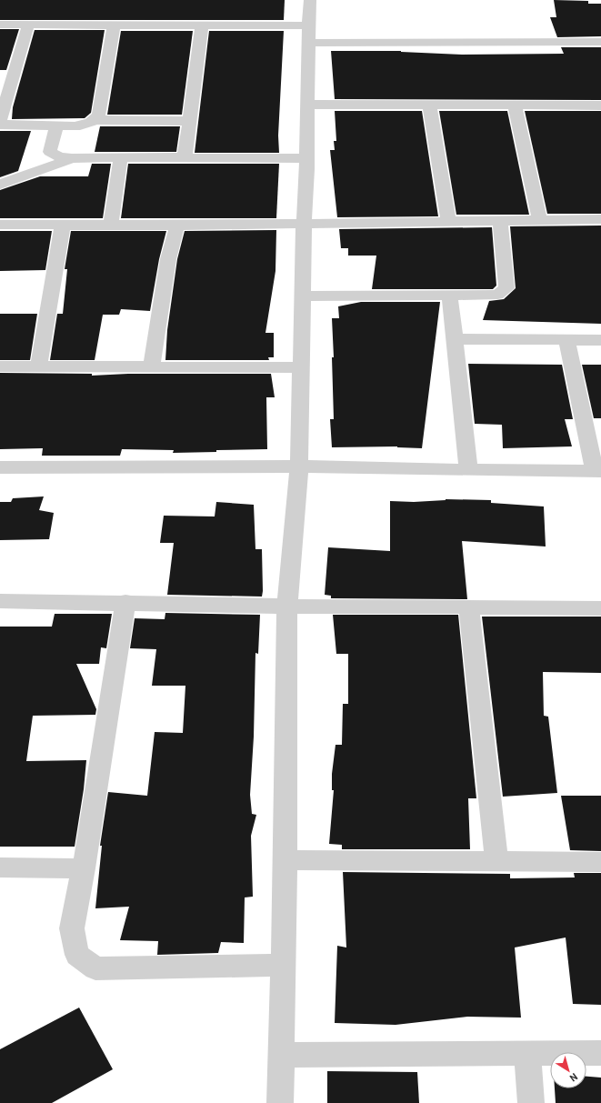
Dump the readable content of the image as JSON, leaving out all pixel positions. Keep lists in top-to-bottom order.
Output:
{
  "north": "bottom right"
}
